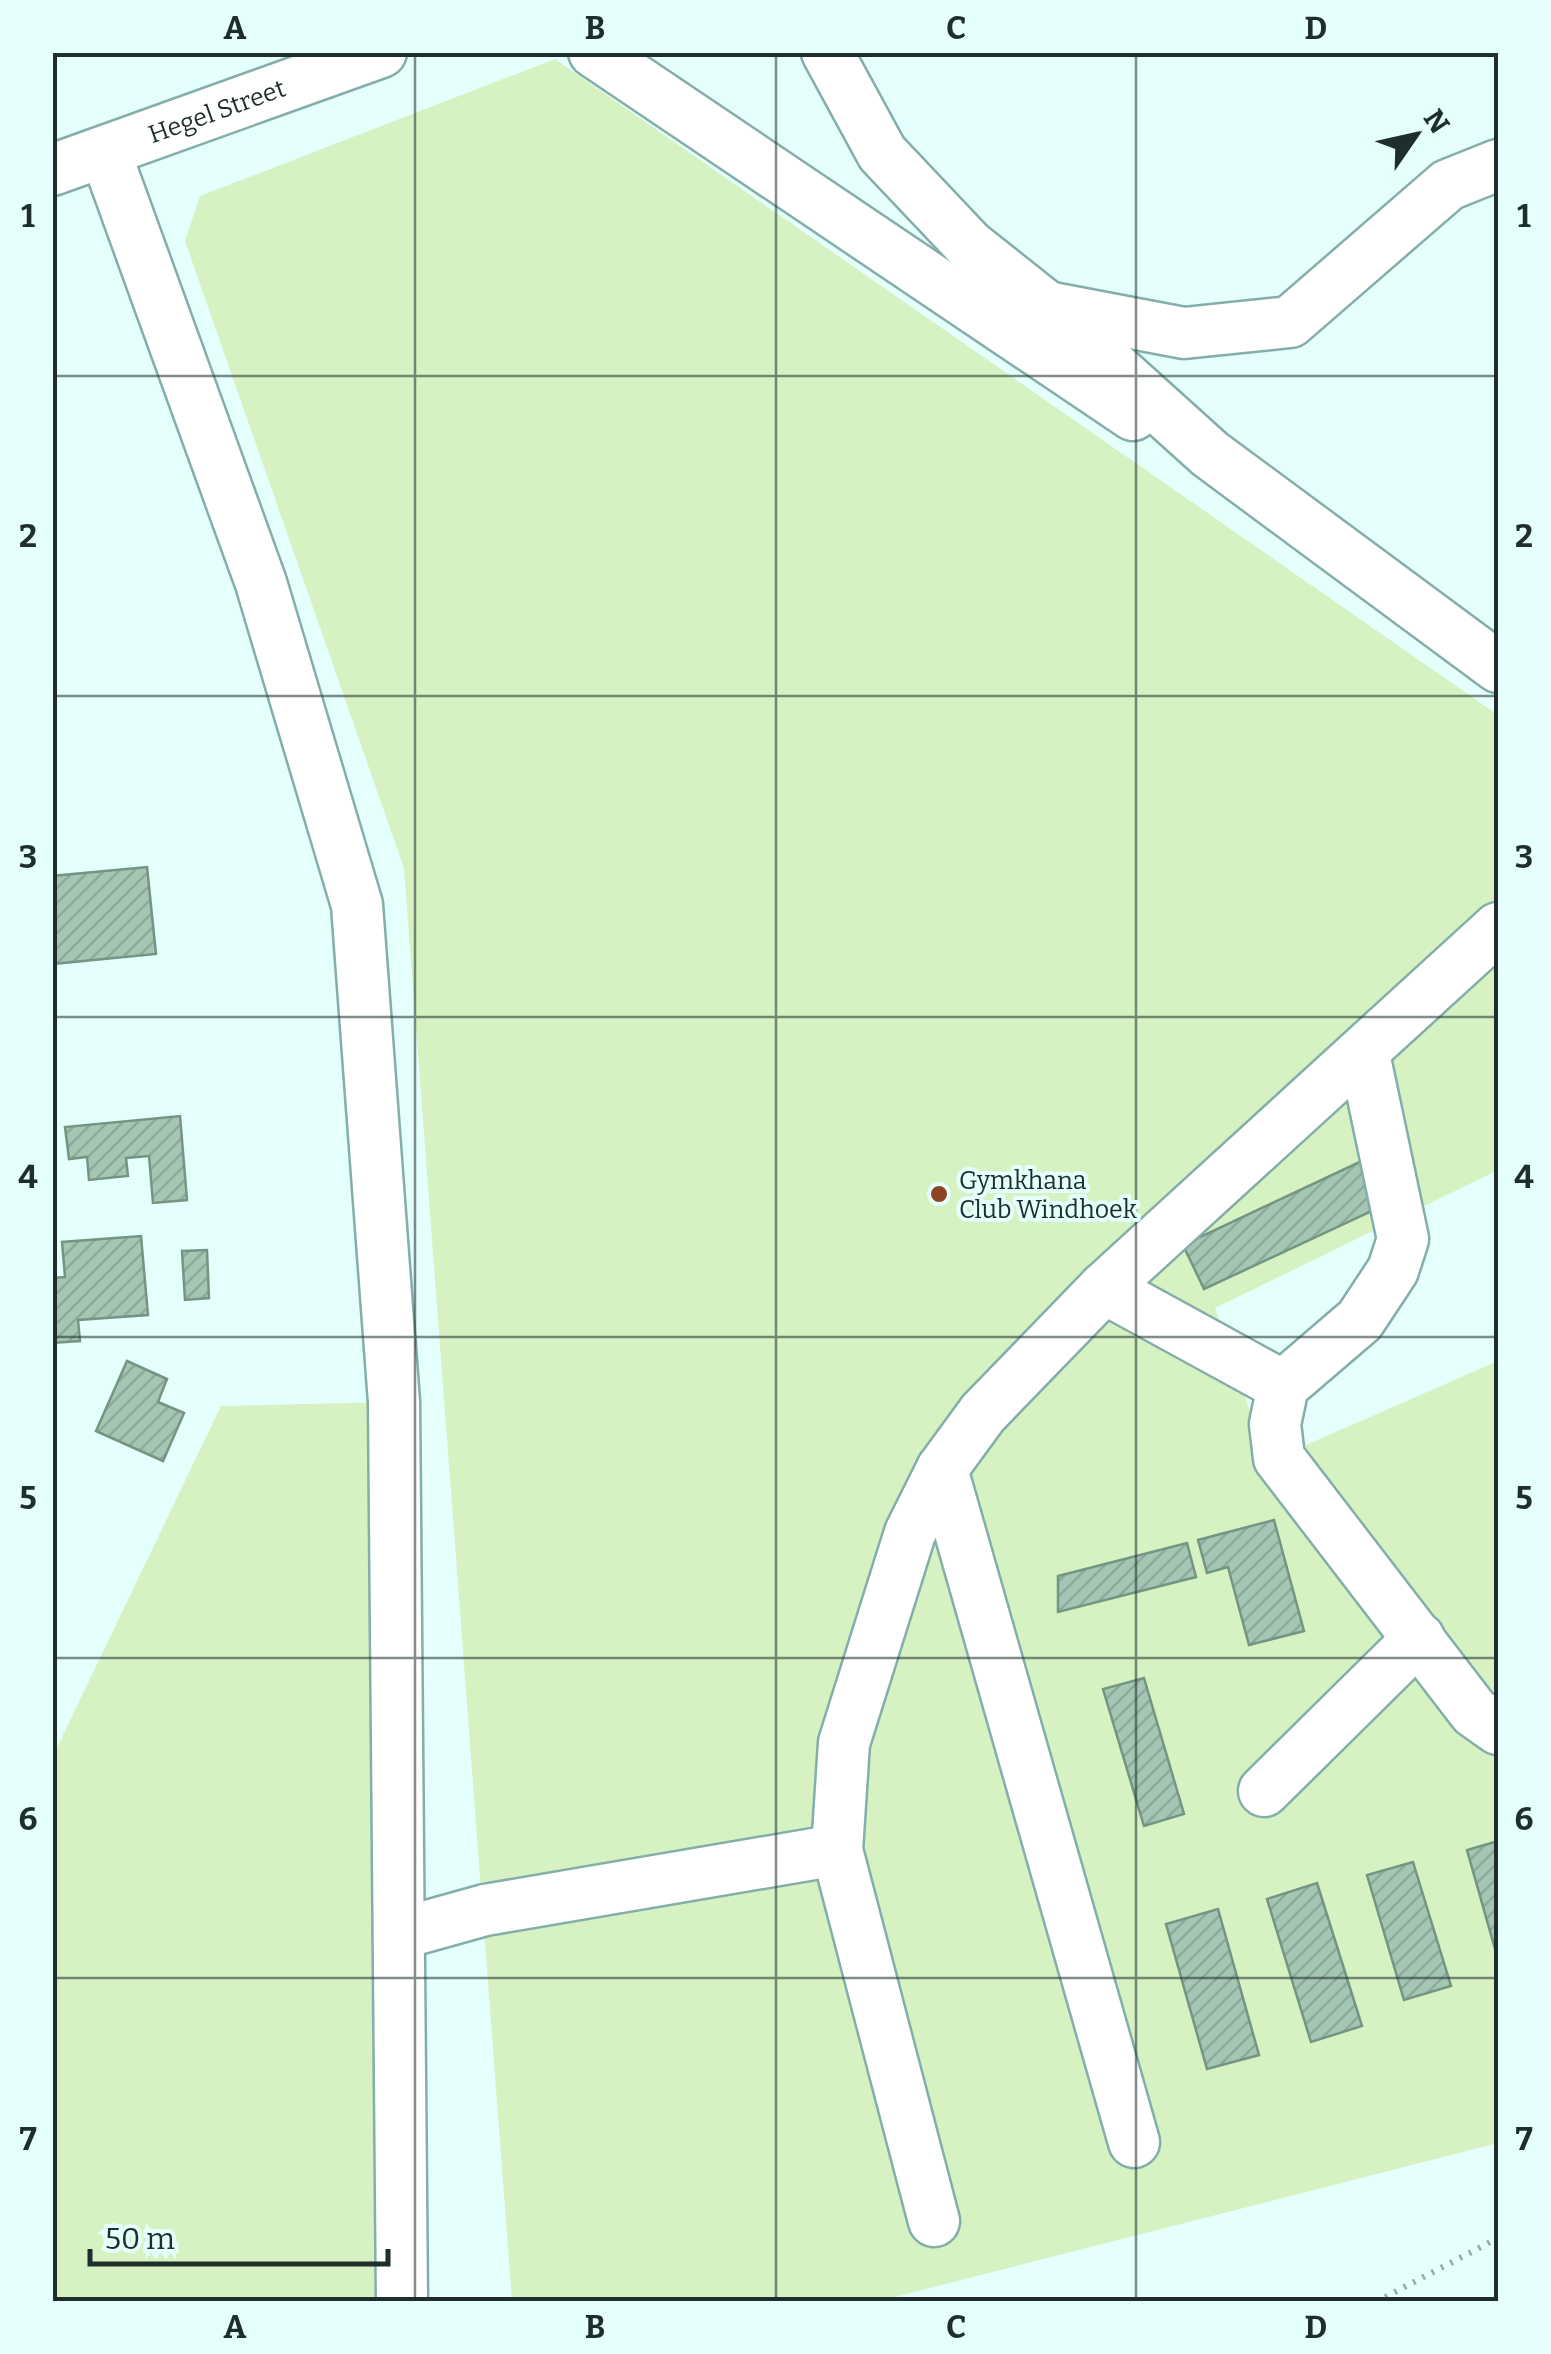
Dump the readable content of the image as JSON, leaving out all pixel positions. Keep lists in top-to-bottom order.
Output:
{
  "streets": {
    "street": ["Hegel Street"]
  },
  "places": ["Gymkhana Club Windhoek"],
  "scale_bar": "50 m",
  "north": "top right",
  "grid": {
    "columns": [
      "A",
      "B",
      "C",
      "D"
    ],
    "rows": [
      "1",
      "2",
      "3",
      "4",
      "5",
      "6",
      "7"
    ]
  }
}
